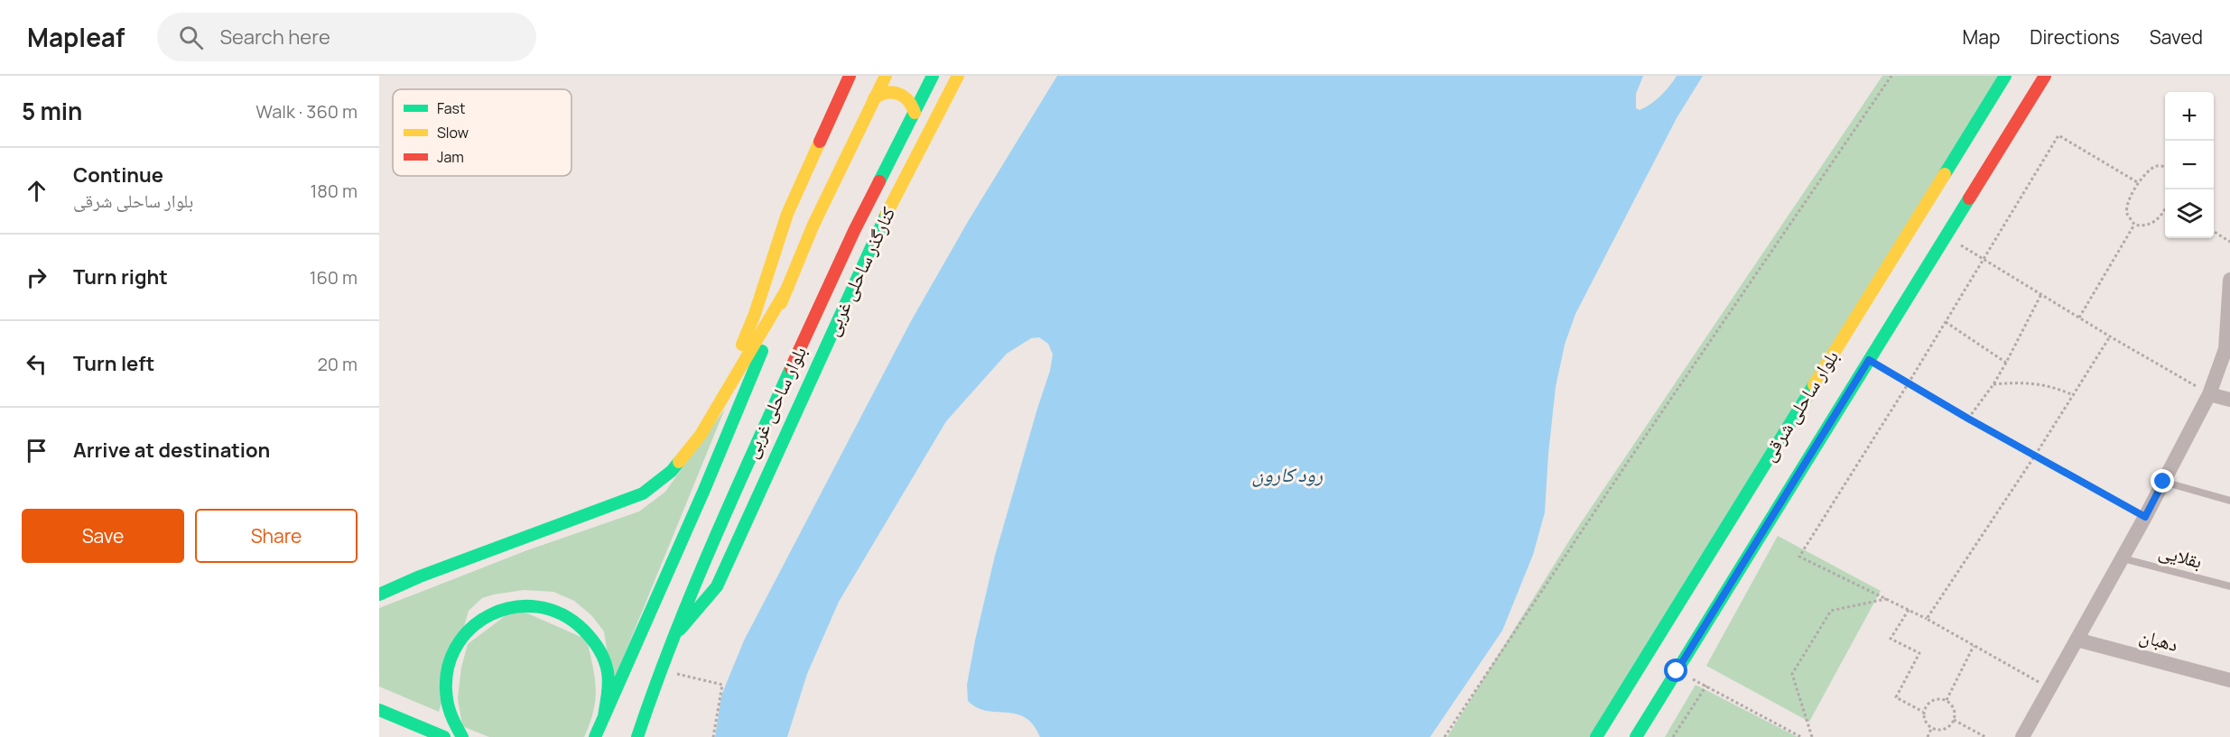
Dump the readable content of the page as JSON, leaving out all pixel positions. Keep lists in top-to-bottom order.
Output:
{
  "streets": {
    "main road": ["کنارگذر ساحلی غربی", "بلوار ساحلی غربی", "بلوار ساحلی شرقی"],
    "street": ["دهبان"],
    "lane": ["بقلایی"]
  },
  "crossings": [
    ["کنارگذر ساحلی غربی", "بلوار ساحلی غربی"]
  ],
  "water": ["رود کارون"],
  "legend": ["Fast", "Slow", "Jam"],
  "page": {
    "header": "Mapleaf",
    "search": "Search here",
    "nav": ["Map", "Directions", "Saved"],
    "heading": ["5 min", "Walk · 360 m"],
    "map_buttons": ["+", "−"],
    "list": [
      ["Continue", "بلوار ساحلی شرقی", "180 m"],
      ["Turn right", "160 m"],
      ["Turn left", "20 m"],
      "Arrive at destination"
    ],
    "buttons": ["Save", "Share"]
  }
}
